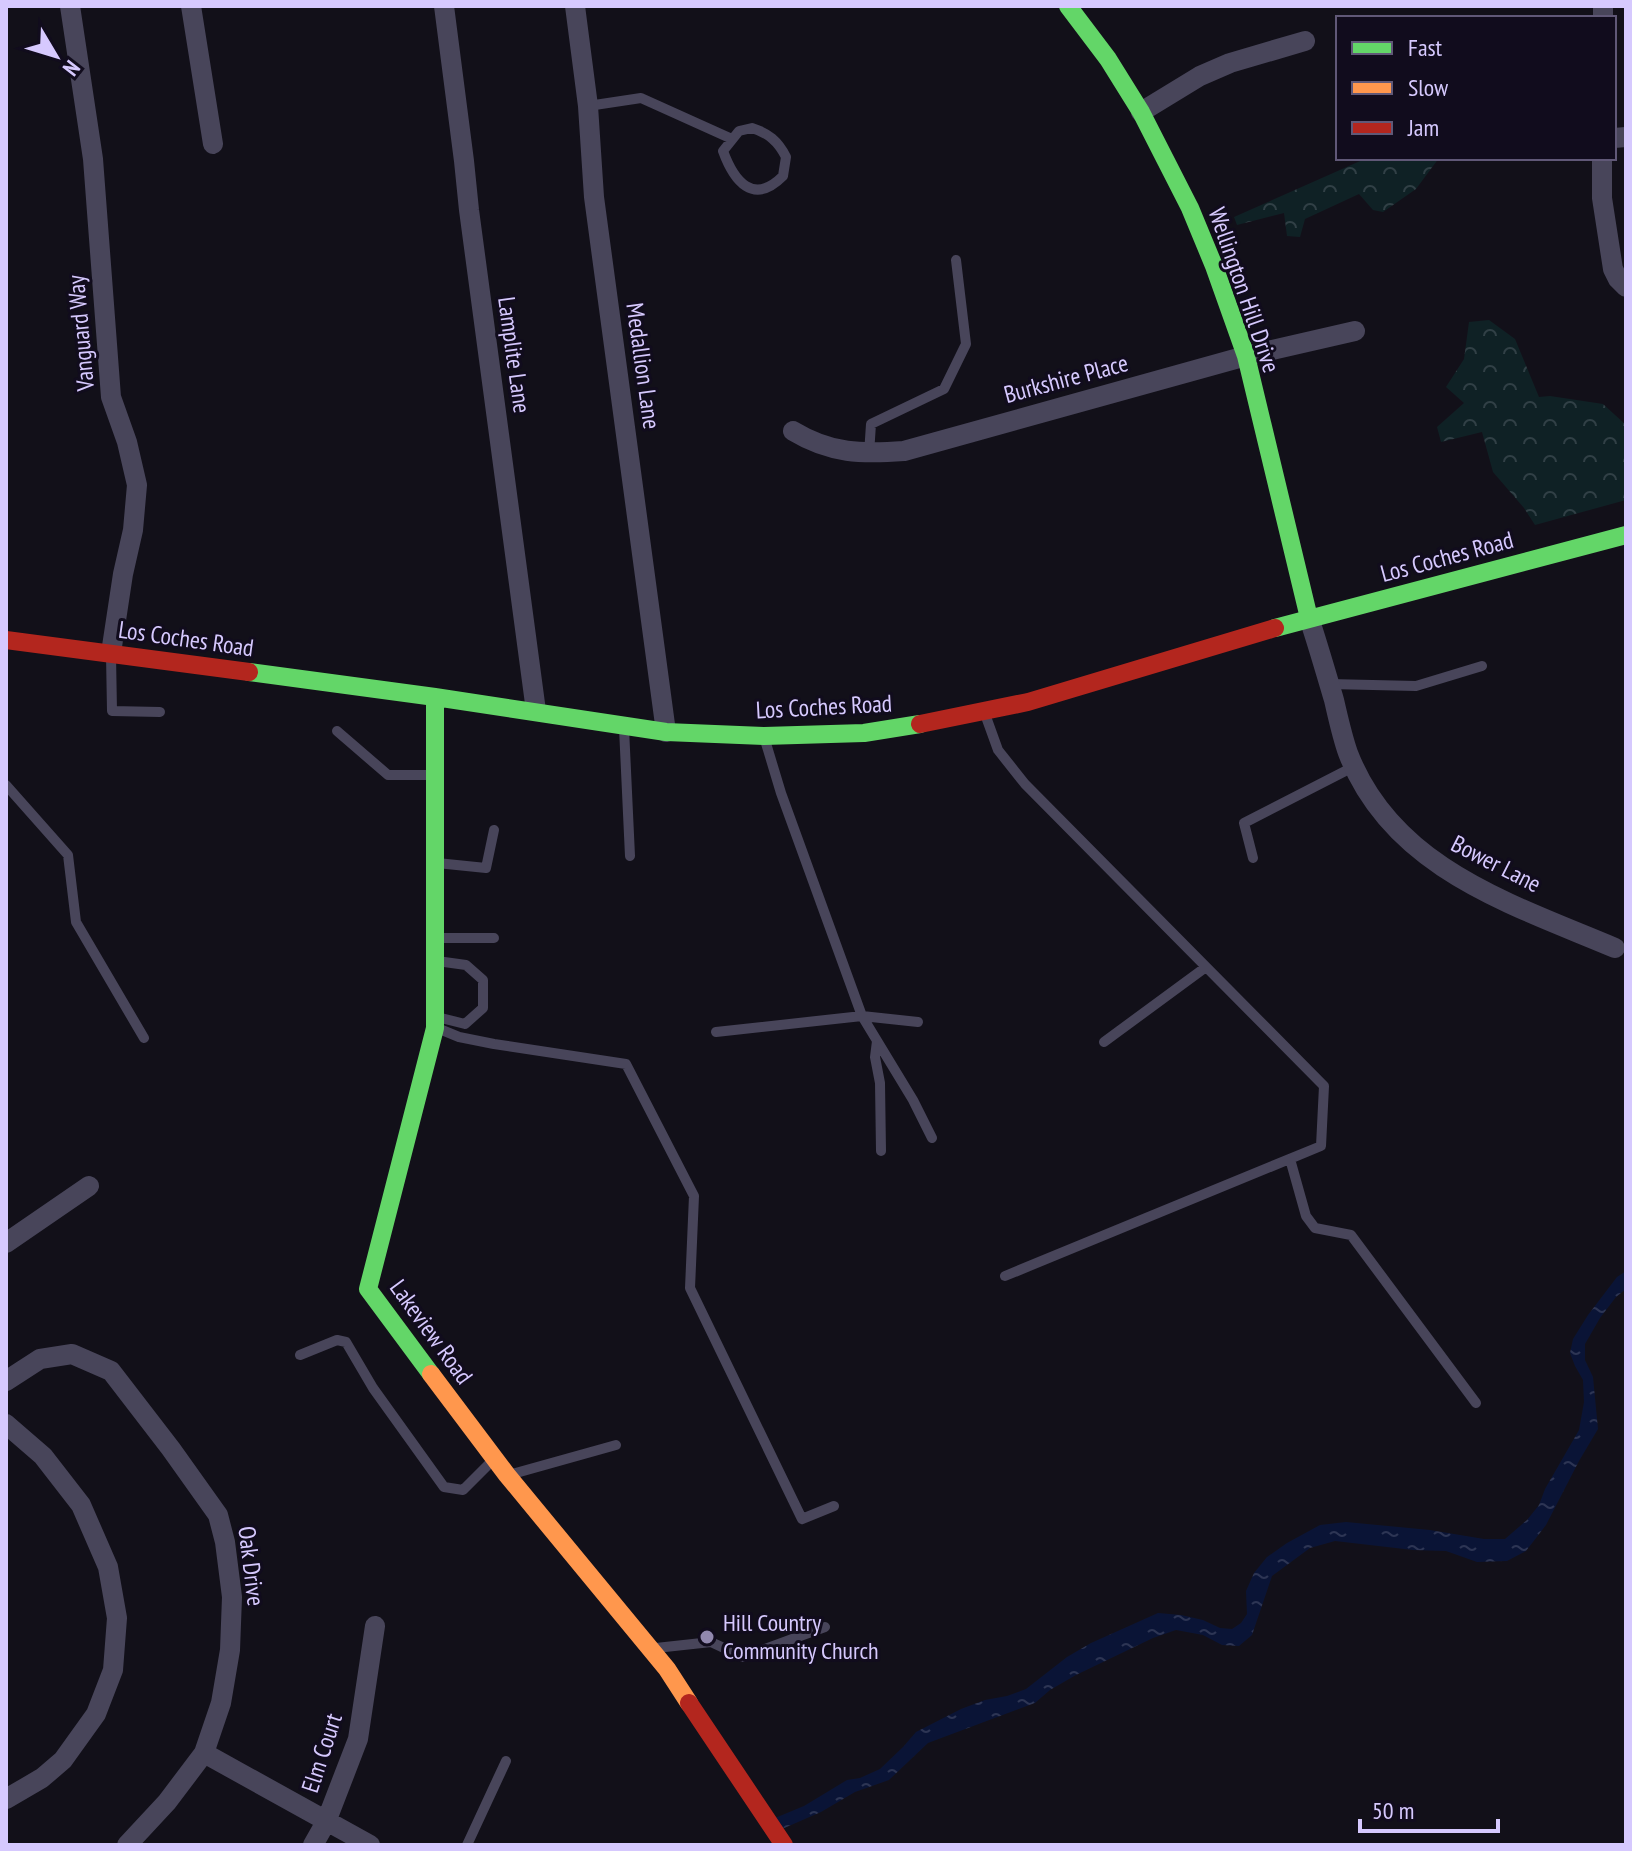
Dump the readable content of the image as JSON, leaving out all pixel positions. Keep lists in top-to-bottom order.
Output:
{
  "streets": {
    "street": [
      "Wellington Hill Drive",
      "Vanguard Way",
      "Lamplite Lane",
      "Medallion Lane",
      "Burkshire Place",
      "Los Coches Road",
      "Bower Lane",
      "Lakeview Road",
      "Oak Drive",
      "Elm Court"
    ]
  },
  "crossings": [
    ["Wellington Hill Drive", "Burkshire Place"],
    ["Wellington Hill Drive", "Los Coches Road"],
    ["Wellington Hill Drive", "Bower Lane"],
    ["Vanguard Way", "Los Coches Road"],
    ["Lamplite Lane", "Los Coches Road"],
    ["Medallion Lane", "Los Coches Road"],
    ["Los Coches Road", "Bower Lane"],
    ["Los Coches Road", "Lakeview Road"]
  ],
  "places": ["Hill Country Community Church"],
  "legend": ["Fast", "Slow", "Jam"],
  "scale_bar": "50 m",
  "north": "bottom right"
}
